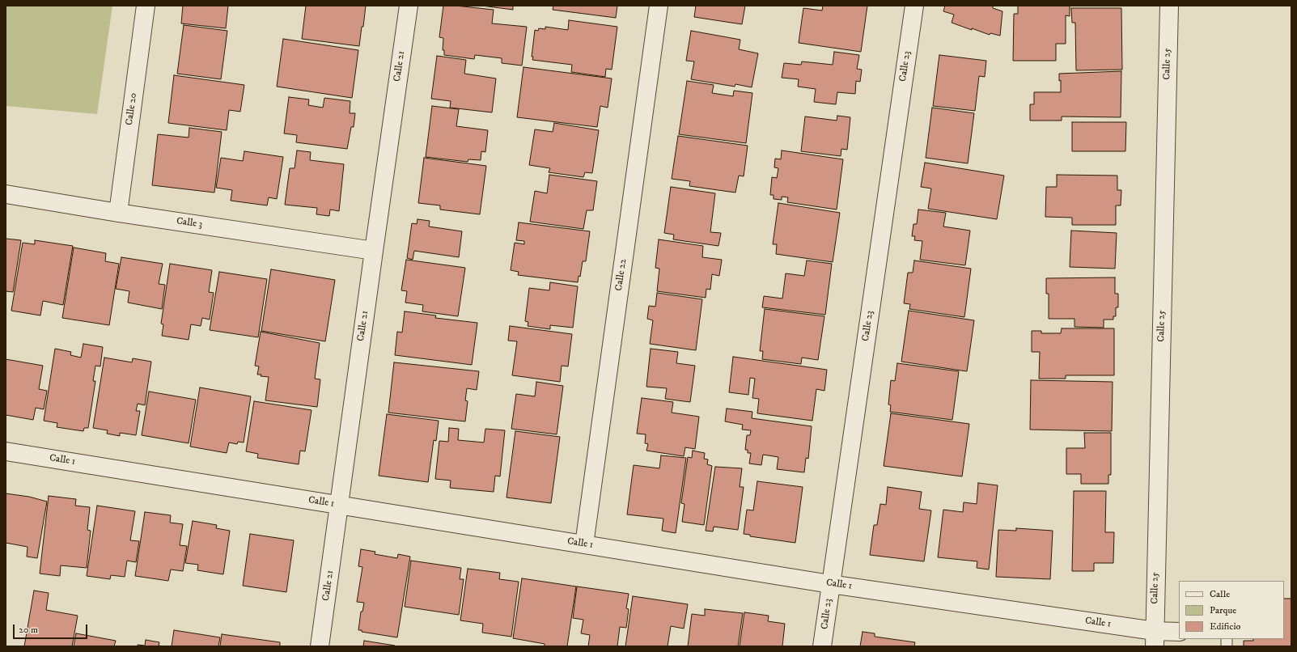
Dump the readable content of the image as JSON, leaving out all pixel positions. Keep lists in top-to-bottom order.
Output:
{
  "streets": {
    "street": [
      "Calle 25",
      "Calle 21",
      "Calle 23",
      "Calle 20",
      "Calle 3",
      "Calle 22",
      "Calle 1"
    ]
  },
  "crossings": [
    ["Calle 25", "Calle 1"],
    ["Calle 21", "Calle 3"],
    ["Calle 21", "Calle 1"],
    ["Calle 23", "Calle 1"],
    ["Calle 20", "Calle 3"],
    ["Calle 22", "Calle 1"]
  ],
  "legend": ["Calle", "Parque", "Edificio"],
  "scale_bar": "20 m"
}
